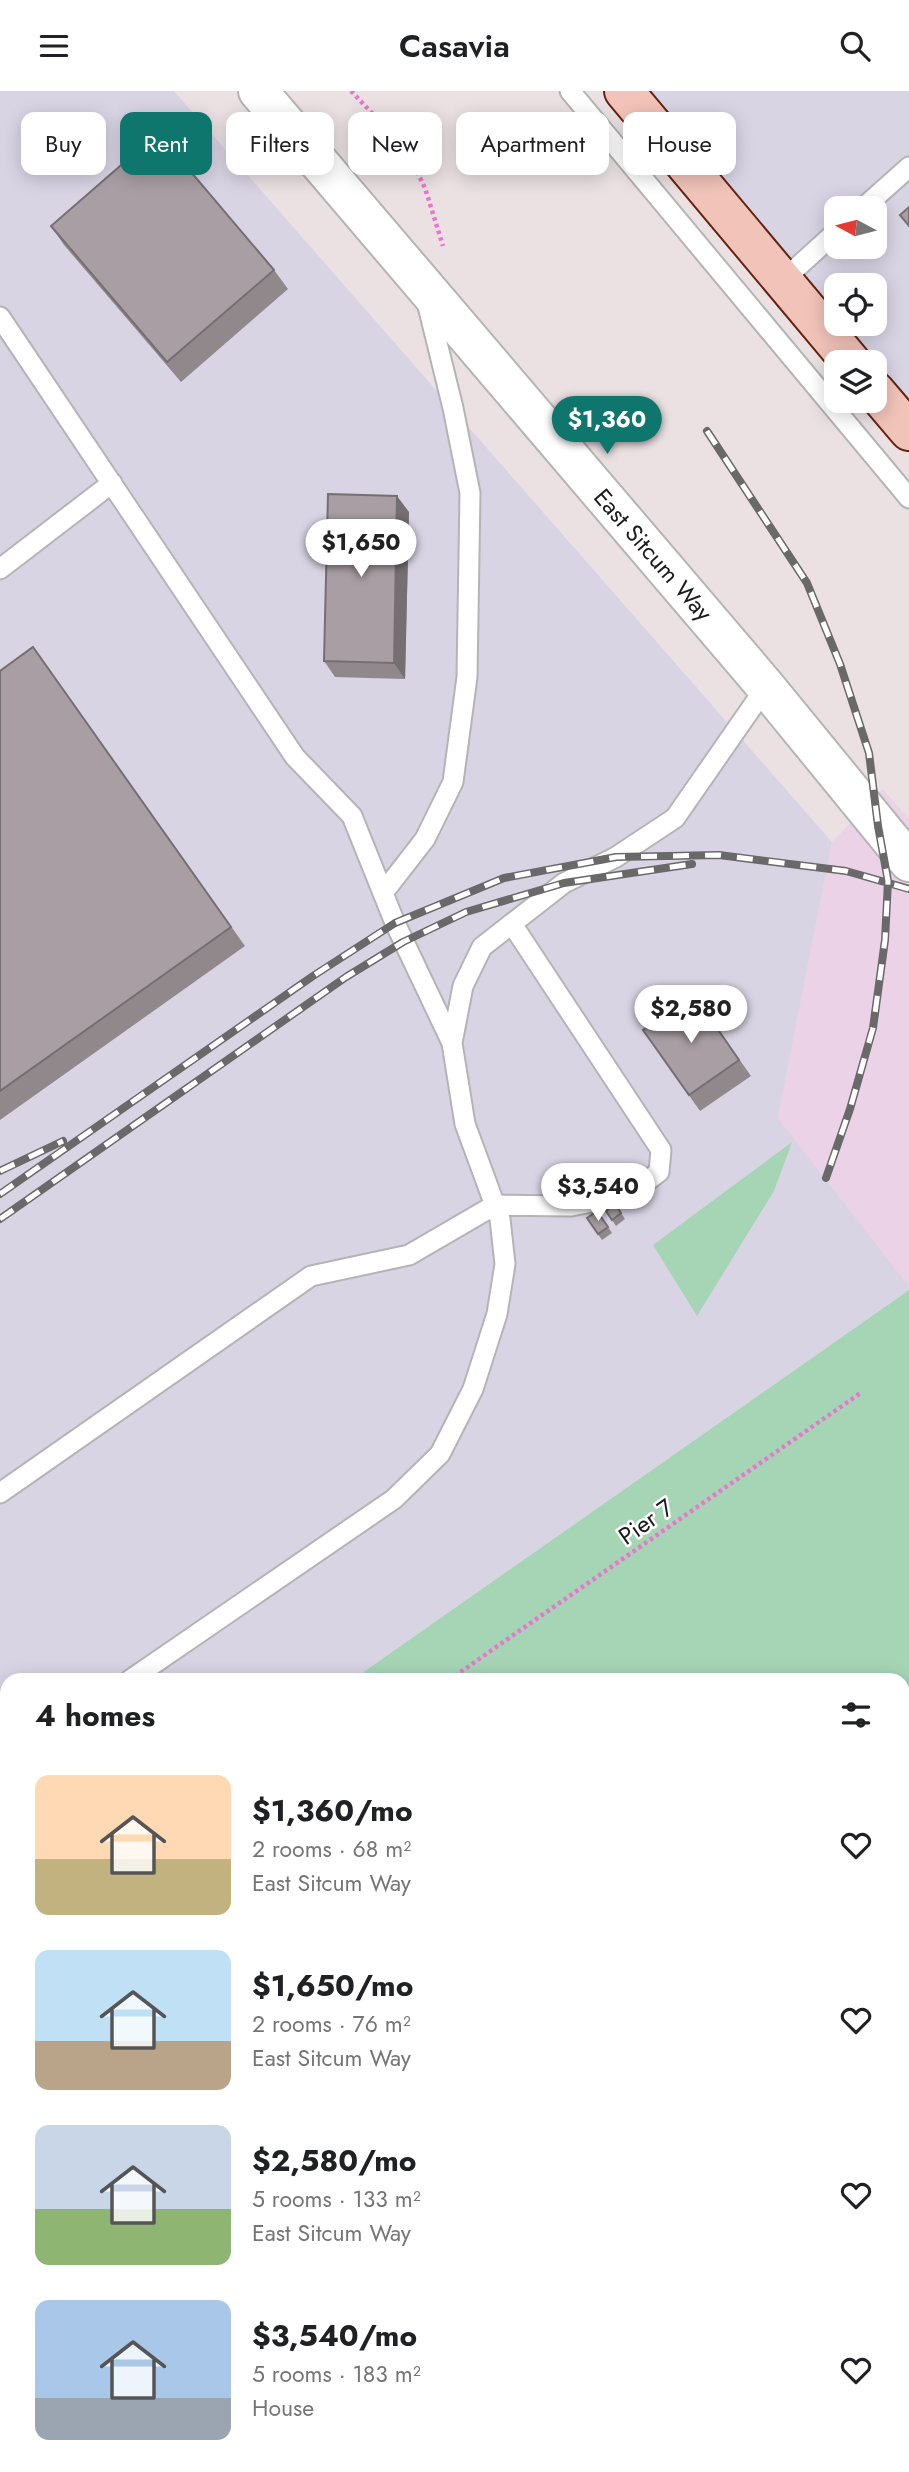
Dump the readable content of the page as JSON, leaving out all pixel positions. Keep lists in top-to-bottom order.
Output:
{
  "streets": {
    "street": ["East Sitcum Way"],
    "path": ["Pier 7"]
  },
  "north": "left",
  "page": {
    "header": "Casavia",
    "chip": [
      "Buy",
      "Rent",
      "Filters",
      "New",
      "Apartment",
      "House"
    ],
    "price": [
      "$1,360",
      "$1,650",
      "$2,580",
      "$3,540"
    ],
    "heading": "4 homes",
    "list": [
      {
        "name": "$1,360/mo",
        "note": "2 rooms · 68 m² · East Sitcum Way"
      },
      {
        "name": "$1,650/mo",
        "note": "2 rooms · 76 m² · East Sitcum Way"
      },
      {
        "name": "$2,580/mo",
        "note": "5 rooms · 133 m² · East Sitcum Way"
      },
      {
        "name": "$3,540/mo",
        "note": "5 rooms · 183 m² · House"
      }
    ]
  }
}
